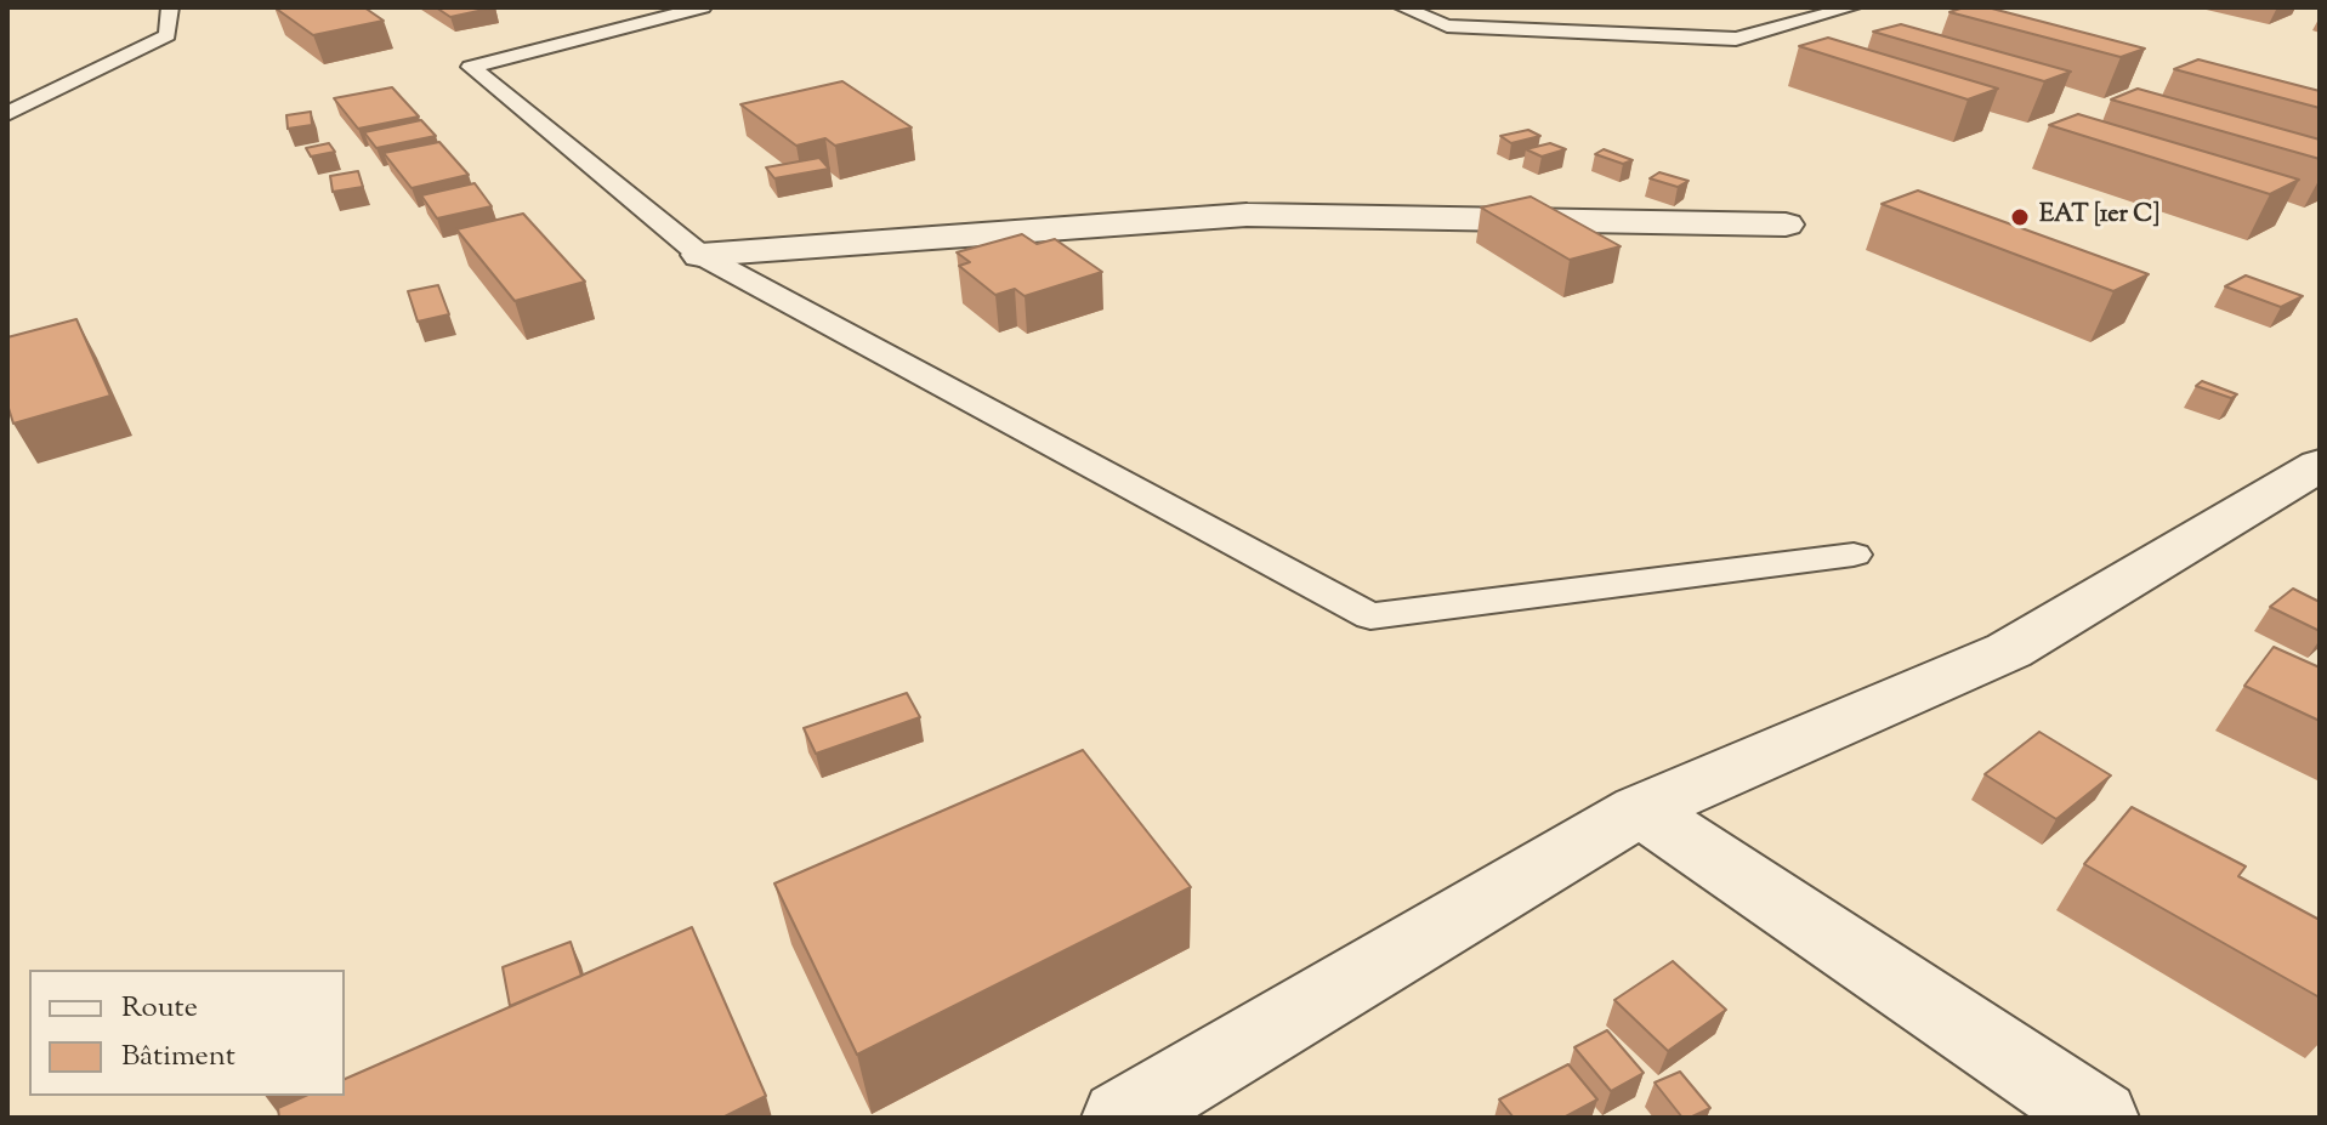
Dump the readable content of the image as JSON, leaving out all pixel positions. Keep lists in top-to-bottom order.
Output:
{
  "places": ["EAT [1er C]"],
  "legend": ["Route", "Bâtiment"]
}
